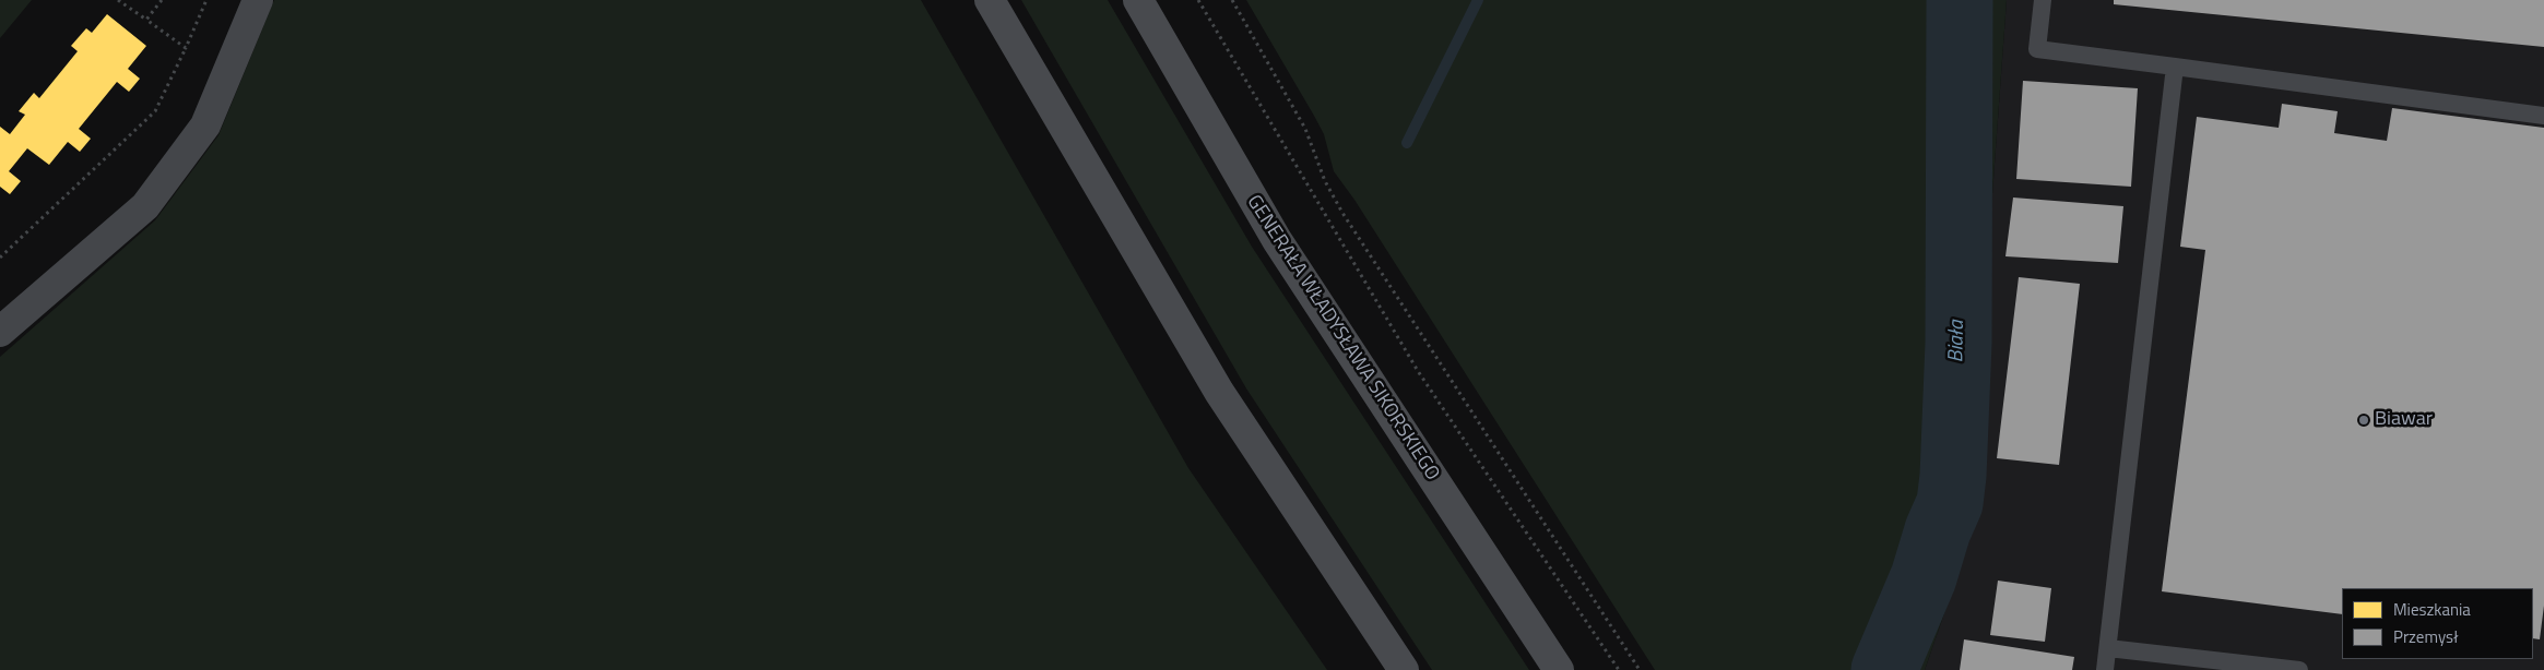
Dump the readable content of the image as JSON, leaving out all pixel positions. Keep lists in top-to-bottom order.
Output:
{
  "streets": {
    "main road": ["GENERAŁA WŁADYSŁAWA SIKORSKIEGO"]
  },
  "water": ["Biała"],
  "places": ["Biawar"],
  "legend": ["Mieszkania", "Przemysł"]
}
